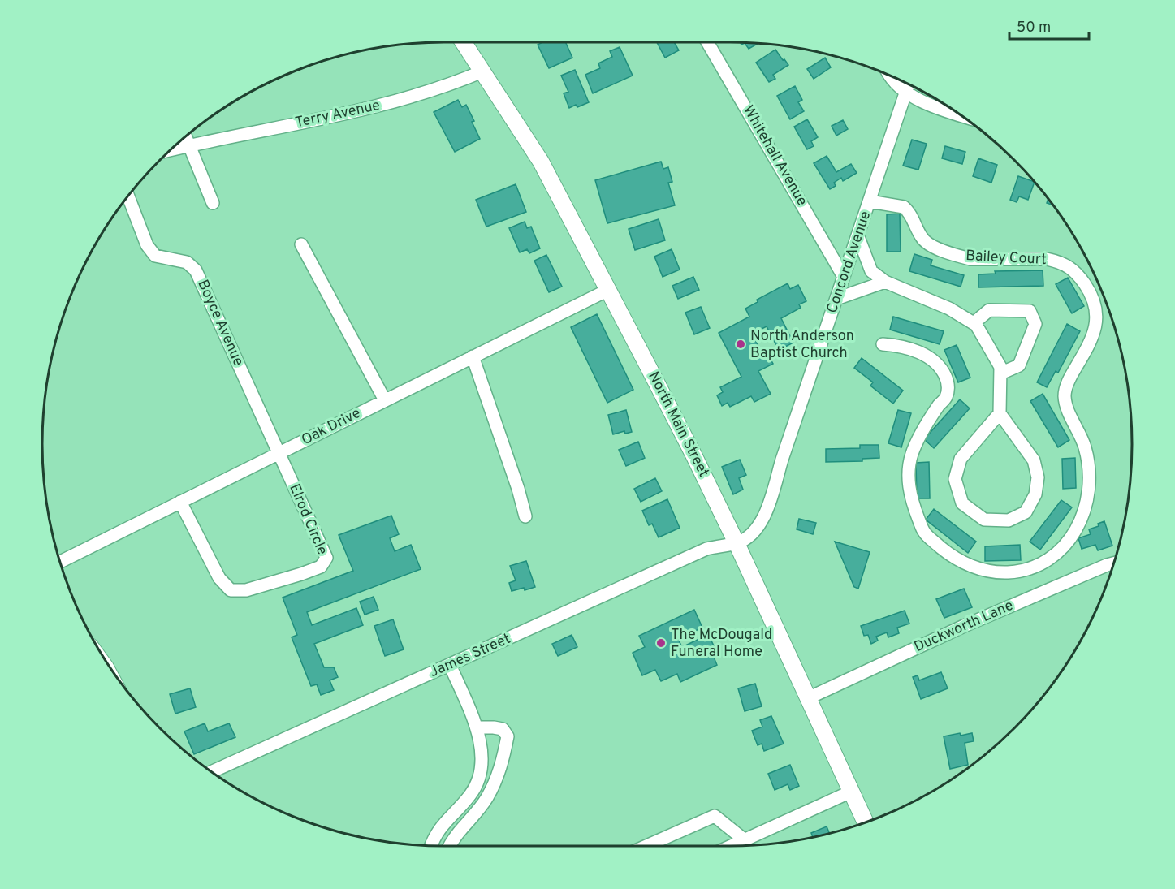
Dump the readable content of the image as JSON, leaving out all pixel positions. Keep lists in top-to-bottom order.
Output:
{
  "streets": {
    "main road": ["North Main Street"],
    "street": [
      "Terry Avenue",
      "Whitehall Avenue",
      "Bailey Court",
      "Concord Avenue",
      "Boyce Avenue",
      "Oak Drive",
      "Elrod Circle",
      "Duckworth Lane",
      "James Street"
    ]
  },
  "crossings": [
    ["Terry Avenue", "North Main Street"],
    ["Whitehall Avenue", "Concord Avenue"],
    ["Bailey Court", "Concord Avenue"],
    ["Concord Avenue", "North Main Street"],
    ["Concord Avenue", "James Street"],
    ["Boyce Avenue", "Oak Drive"],
    ["Boyce Avenue", "Elrod Circle"],
    ["North Main Street", "Oak Drive"],
    ["North Main Street", "Duckworth Lane"],
    ["North Main Street", "James Street"],
    ["Oak Drive", "Elrod Circle"]
  ],
  "places": ["North Anderson Baptist Church", "The McDougald Funeral Home"],
  "scale_bar": "50 m"
}
